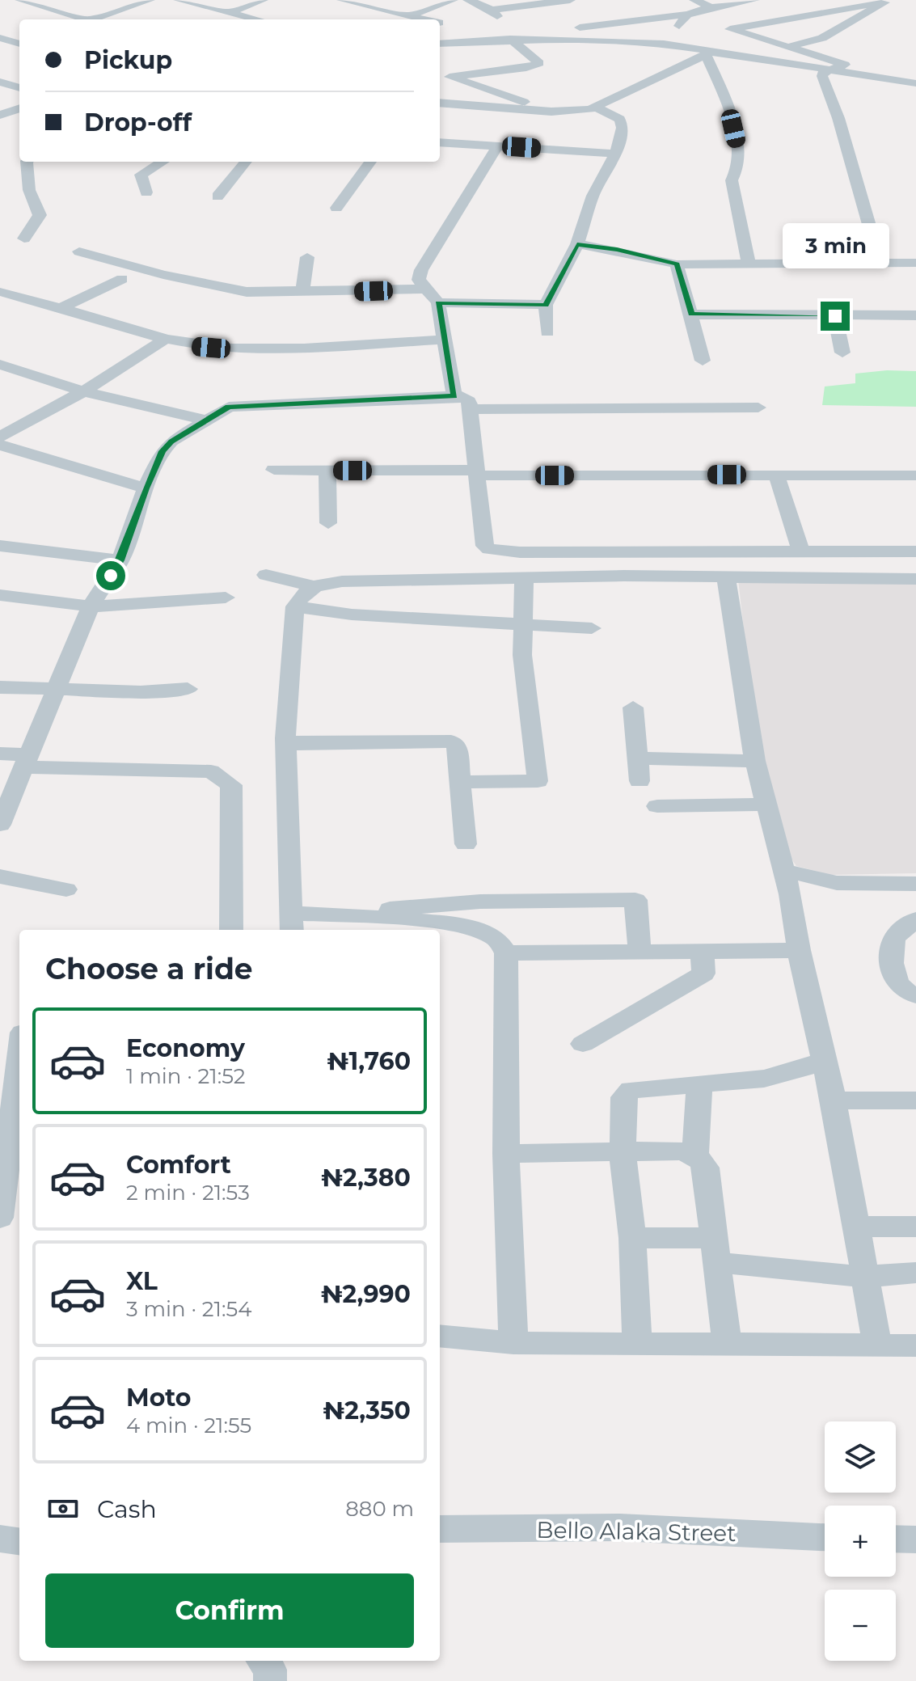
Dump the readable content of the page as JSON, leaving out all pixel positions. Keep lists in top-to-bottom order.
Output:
{
  "streets": {
    "street": ["Bello Alaka Street"]
  },
  "page": {
    "banner": ["Pickup", "Drop-off"],
    "bubble": "3 min",
    "heading": "Choose a ride",
    "list": [
      {
        "name": "Economy",
        "note": "1 min · 21:52",
        "value": "₦1,760"
      },
      {
        "name": "Comfort",
        "note": "2 min · 21:53",
        "value": "₦2,380"
      },
      {
        "name": "XL",
        "note": "3 min · 21:54",
        "value": "₦2,990"
      },
      {
        "name": "Moto",
        "note": "4 min · 21:55",
        "value": "₦2,350"
      }
    ],
    "map_buttons": ["+", "−"],
    "pay": ["Cash", "880 m"],
    "buttons": "Confirm"
  }
}
